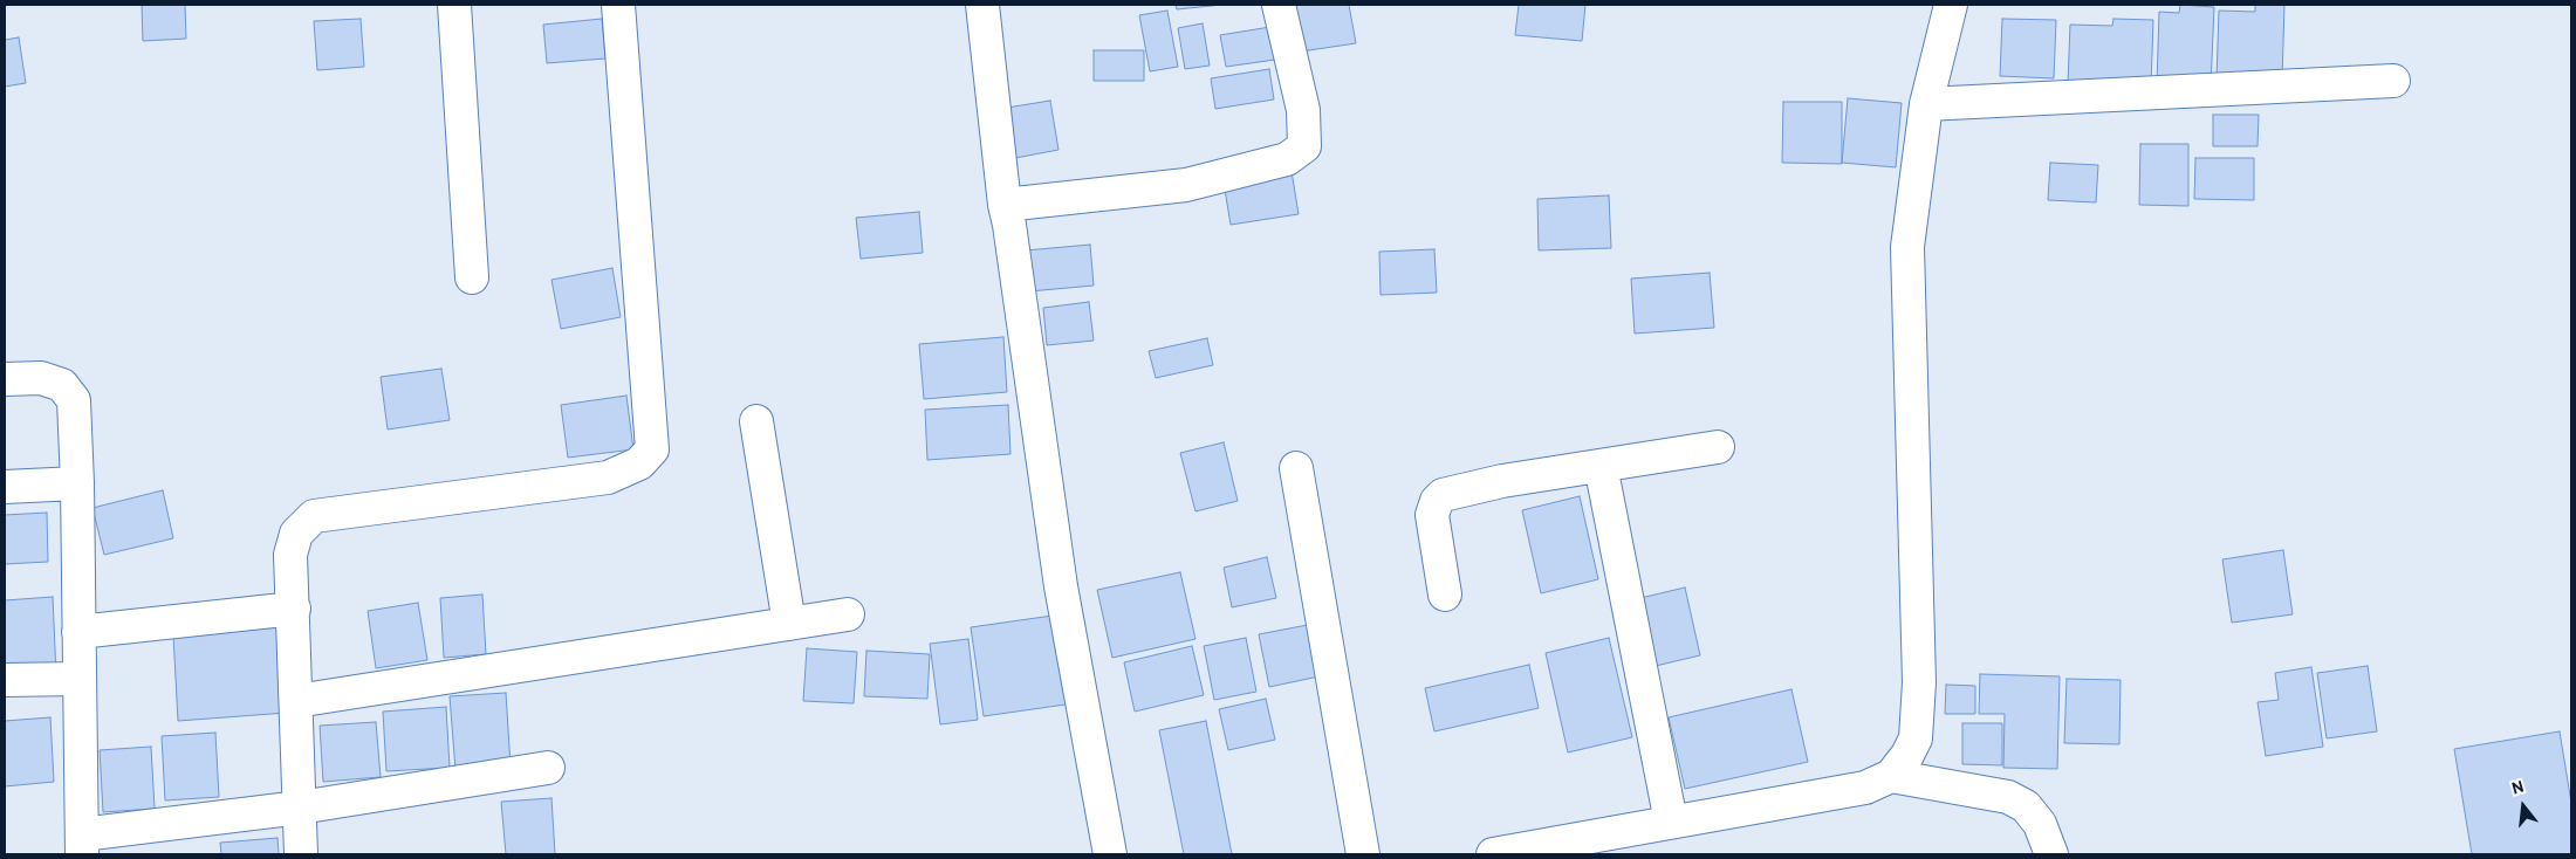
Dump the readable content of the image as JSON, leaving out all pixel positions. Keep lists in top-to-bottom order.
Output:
{
  "north": "top"
}
